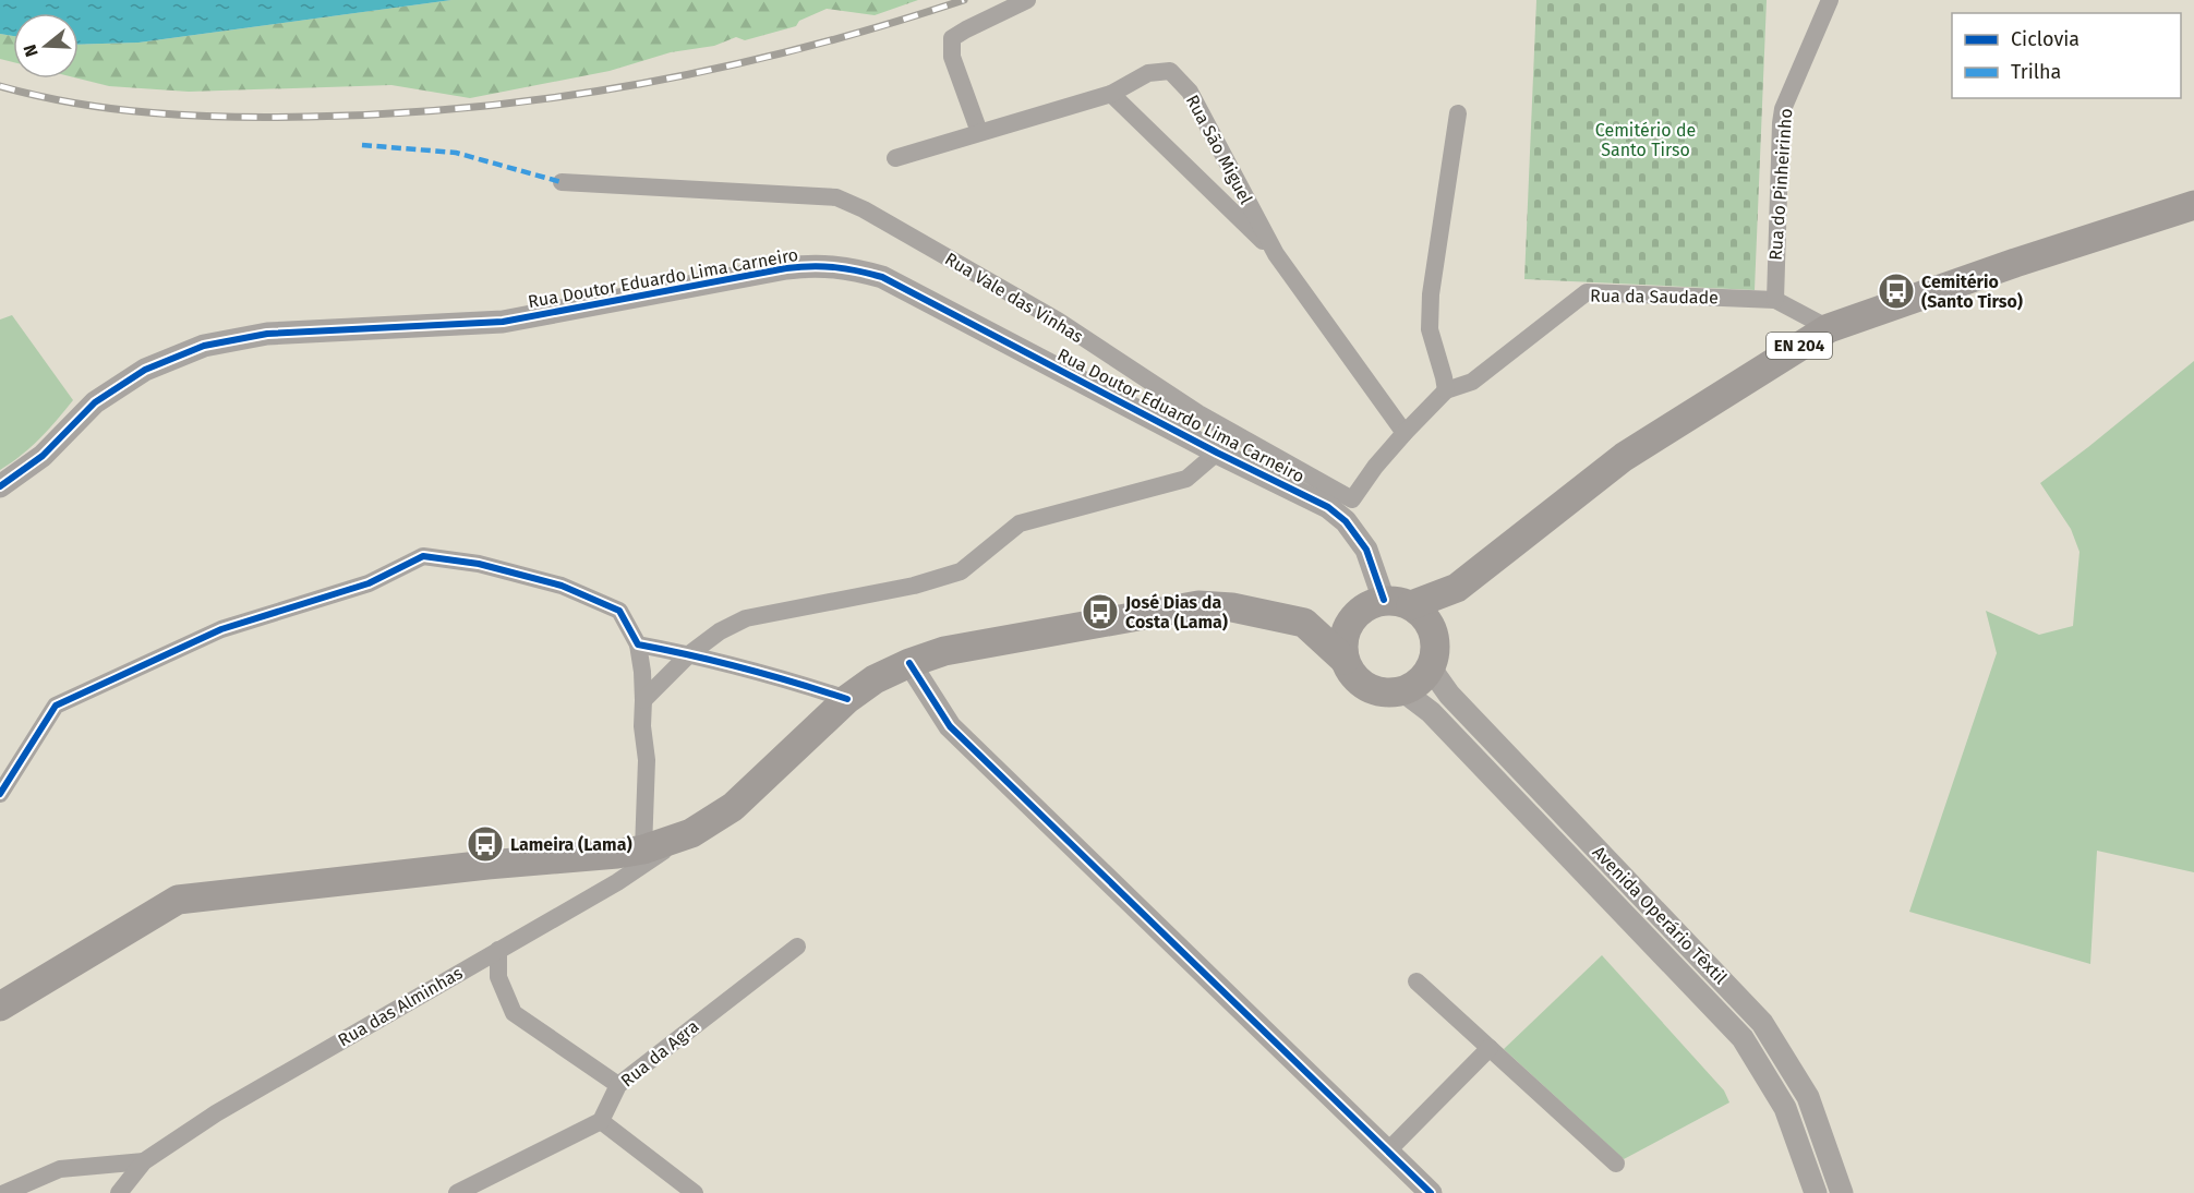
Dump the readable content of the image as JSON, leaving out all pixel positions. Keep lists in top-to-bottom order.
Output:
{
  "streets": {
    "main road": ["EN 204"],
    "street": [
      "Rua São Miguel",
      "Rua do Pinheirinho",
      "Rua Doutor Eduardo Lima Carneiro",
      "Rua da Saudade",
      "Rua Vale das Vinhas",
      "Avenida Operário Têxtil",
      "Rua das Alminhas",
      "Rua da Agra"
    ]
  },
  "crossings": [
    ["Rua São Miguel", "Rua da Saudade"],
    ["Rua São Miguel", "Rua Vale das Vinhas"],
    ["Rua do Pinheirinho", "Rua da Saudade"],
    ["Rua Doutor Eduardo Lima Carneiro", "EN 204"],
    ["Rua Doutor Eduardo Lima Carneiro", "Avenida Operário Têxtil"],
    ["Rua da Saudade", "Rua Vale das Vinhas"],
    ["Rua da Saudade", "EN 204"],
    ["EN 204", "Avenida Operário Têxtil"],
    ["EN 204", "Rua das Alminhas"]
  ],
  "parks": ["Cemitério de Santo Tirso"],
  "places": {
    "bus stop": ["Cemitério (Santo Tirso)", "José Dias da Costa (Lama)", "Lameira (Lama)"]
  },
  "legend": ["Ciclovia", "Trilha"],
  "north": "left"
}
